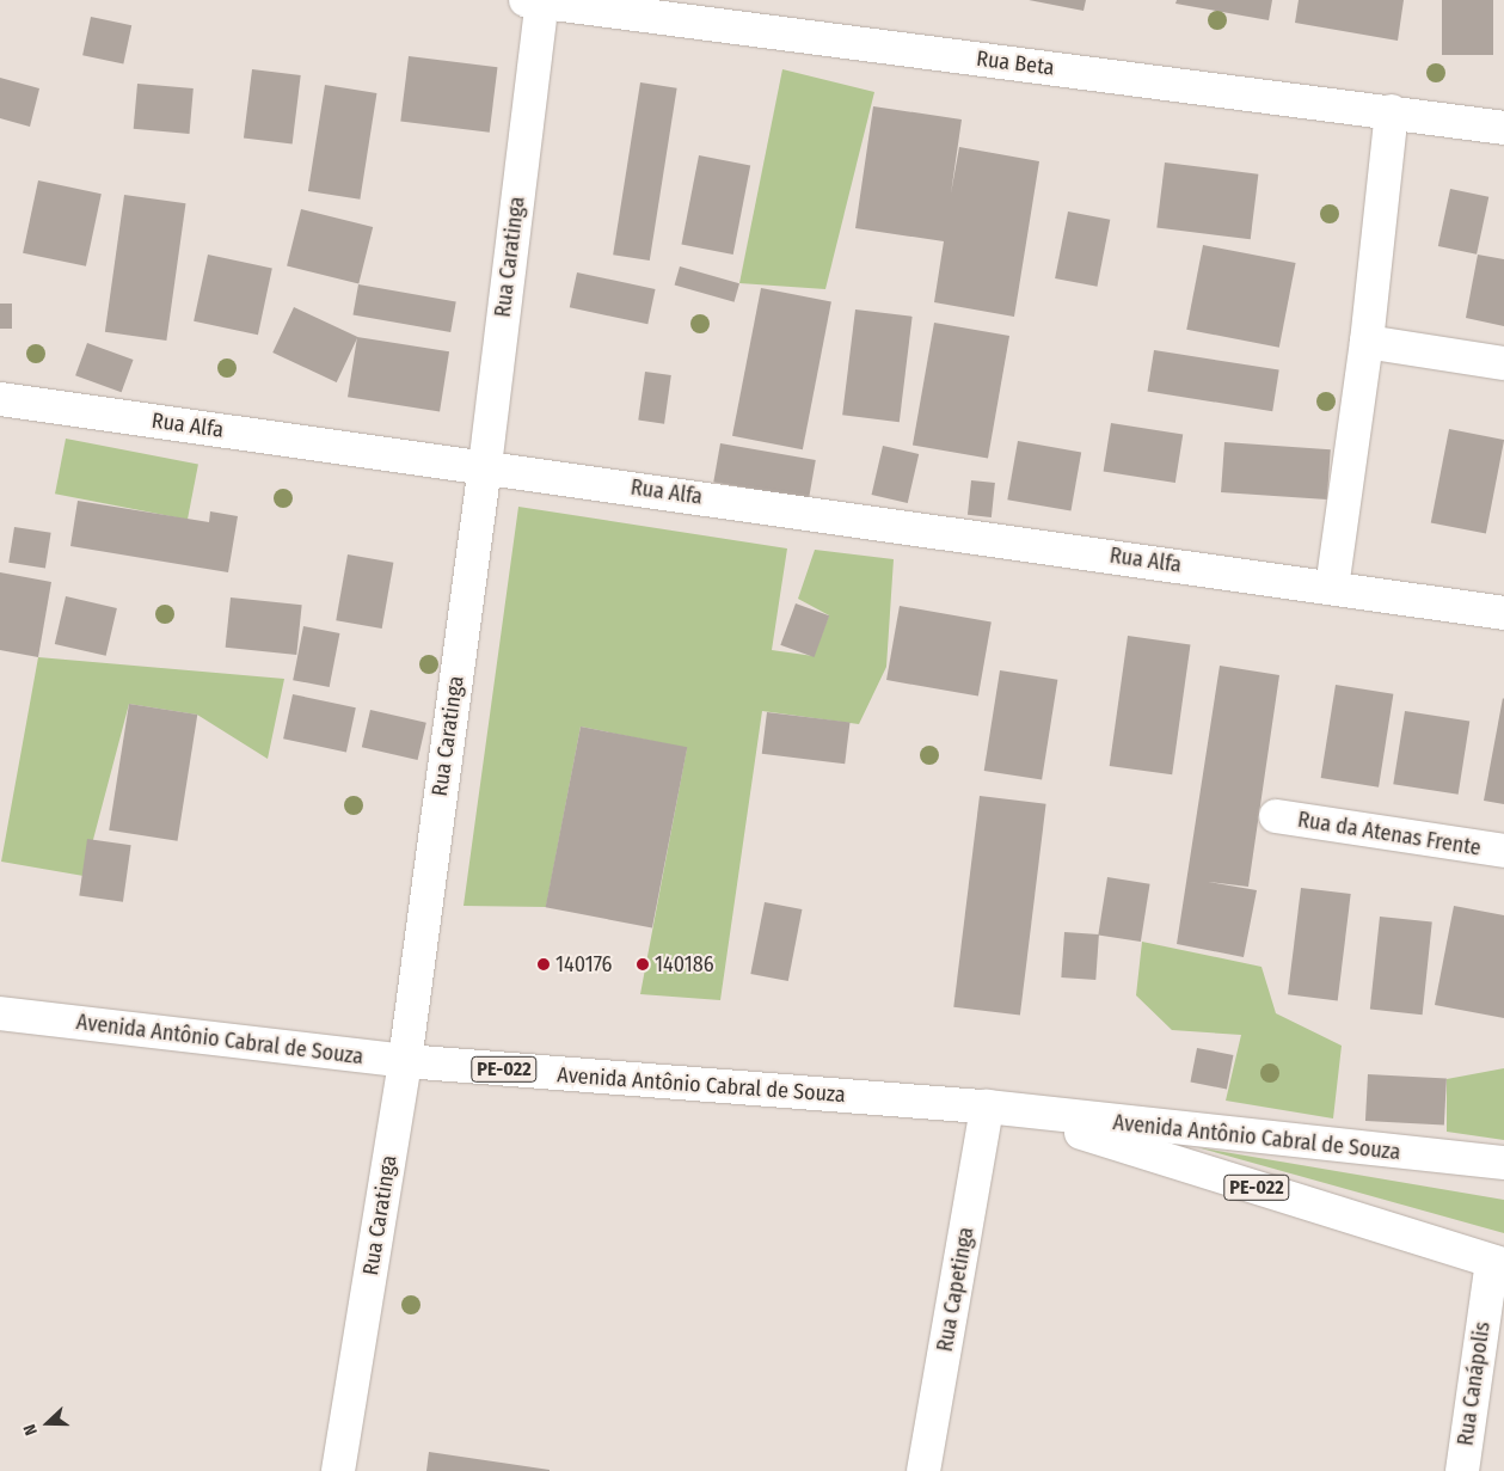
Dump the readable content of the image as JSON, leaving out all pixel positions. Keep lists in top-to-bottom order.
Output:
{
  "streets": {
    "street": [
      "Rua Beta",
      "Rua Caratinga",
      "Rua Alfa",
      "Rua da Atenas Frente",
      "Avenida Antônio Cabral de Souza",
      "PE-022",
      "Rua Capetinga",
      "Rua Canápolis"
    ]
  },
  "crossings": [
    ["Rua Beta", "Rua Caratinga"],
    ["Rua Caratinga", "Rua Alfa"],
    ["Rua Caratinga", "Avenida Antônio Cabral de Souza"],
    ["Avenida Antônio Cabral de Souza", "Rua Capetinga"],
    ["Avenida Antônio Cabral de Souza", "Rua Canápolis"]
  ],
  "places": ["140176", "140186"],
  "north": "left"
}
